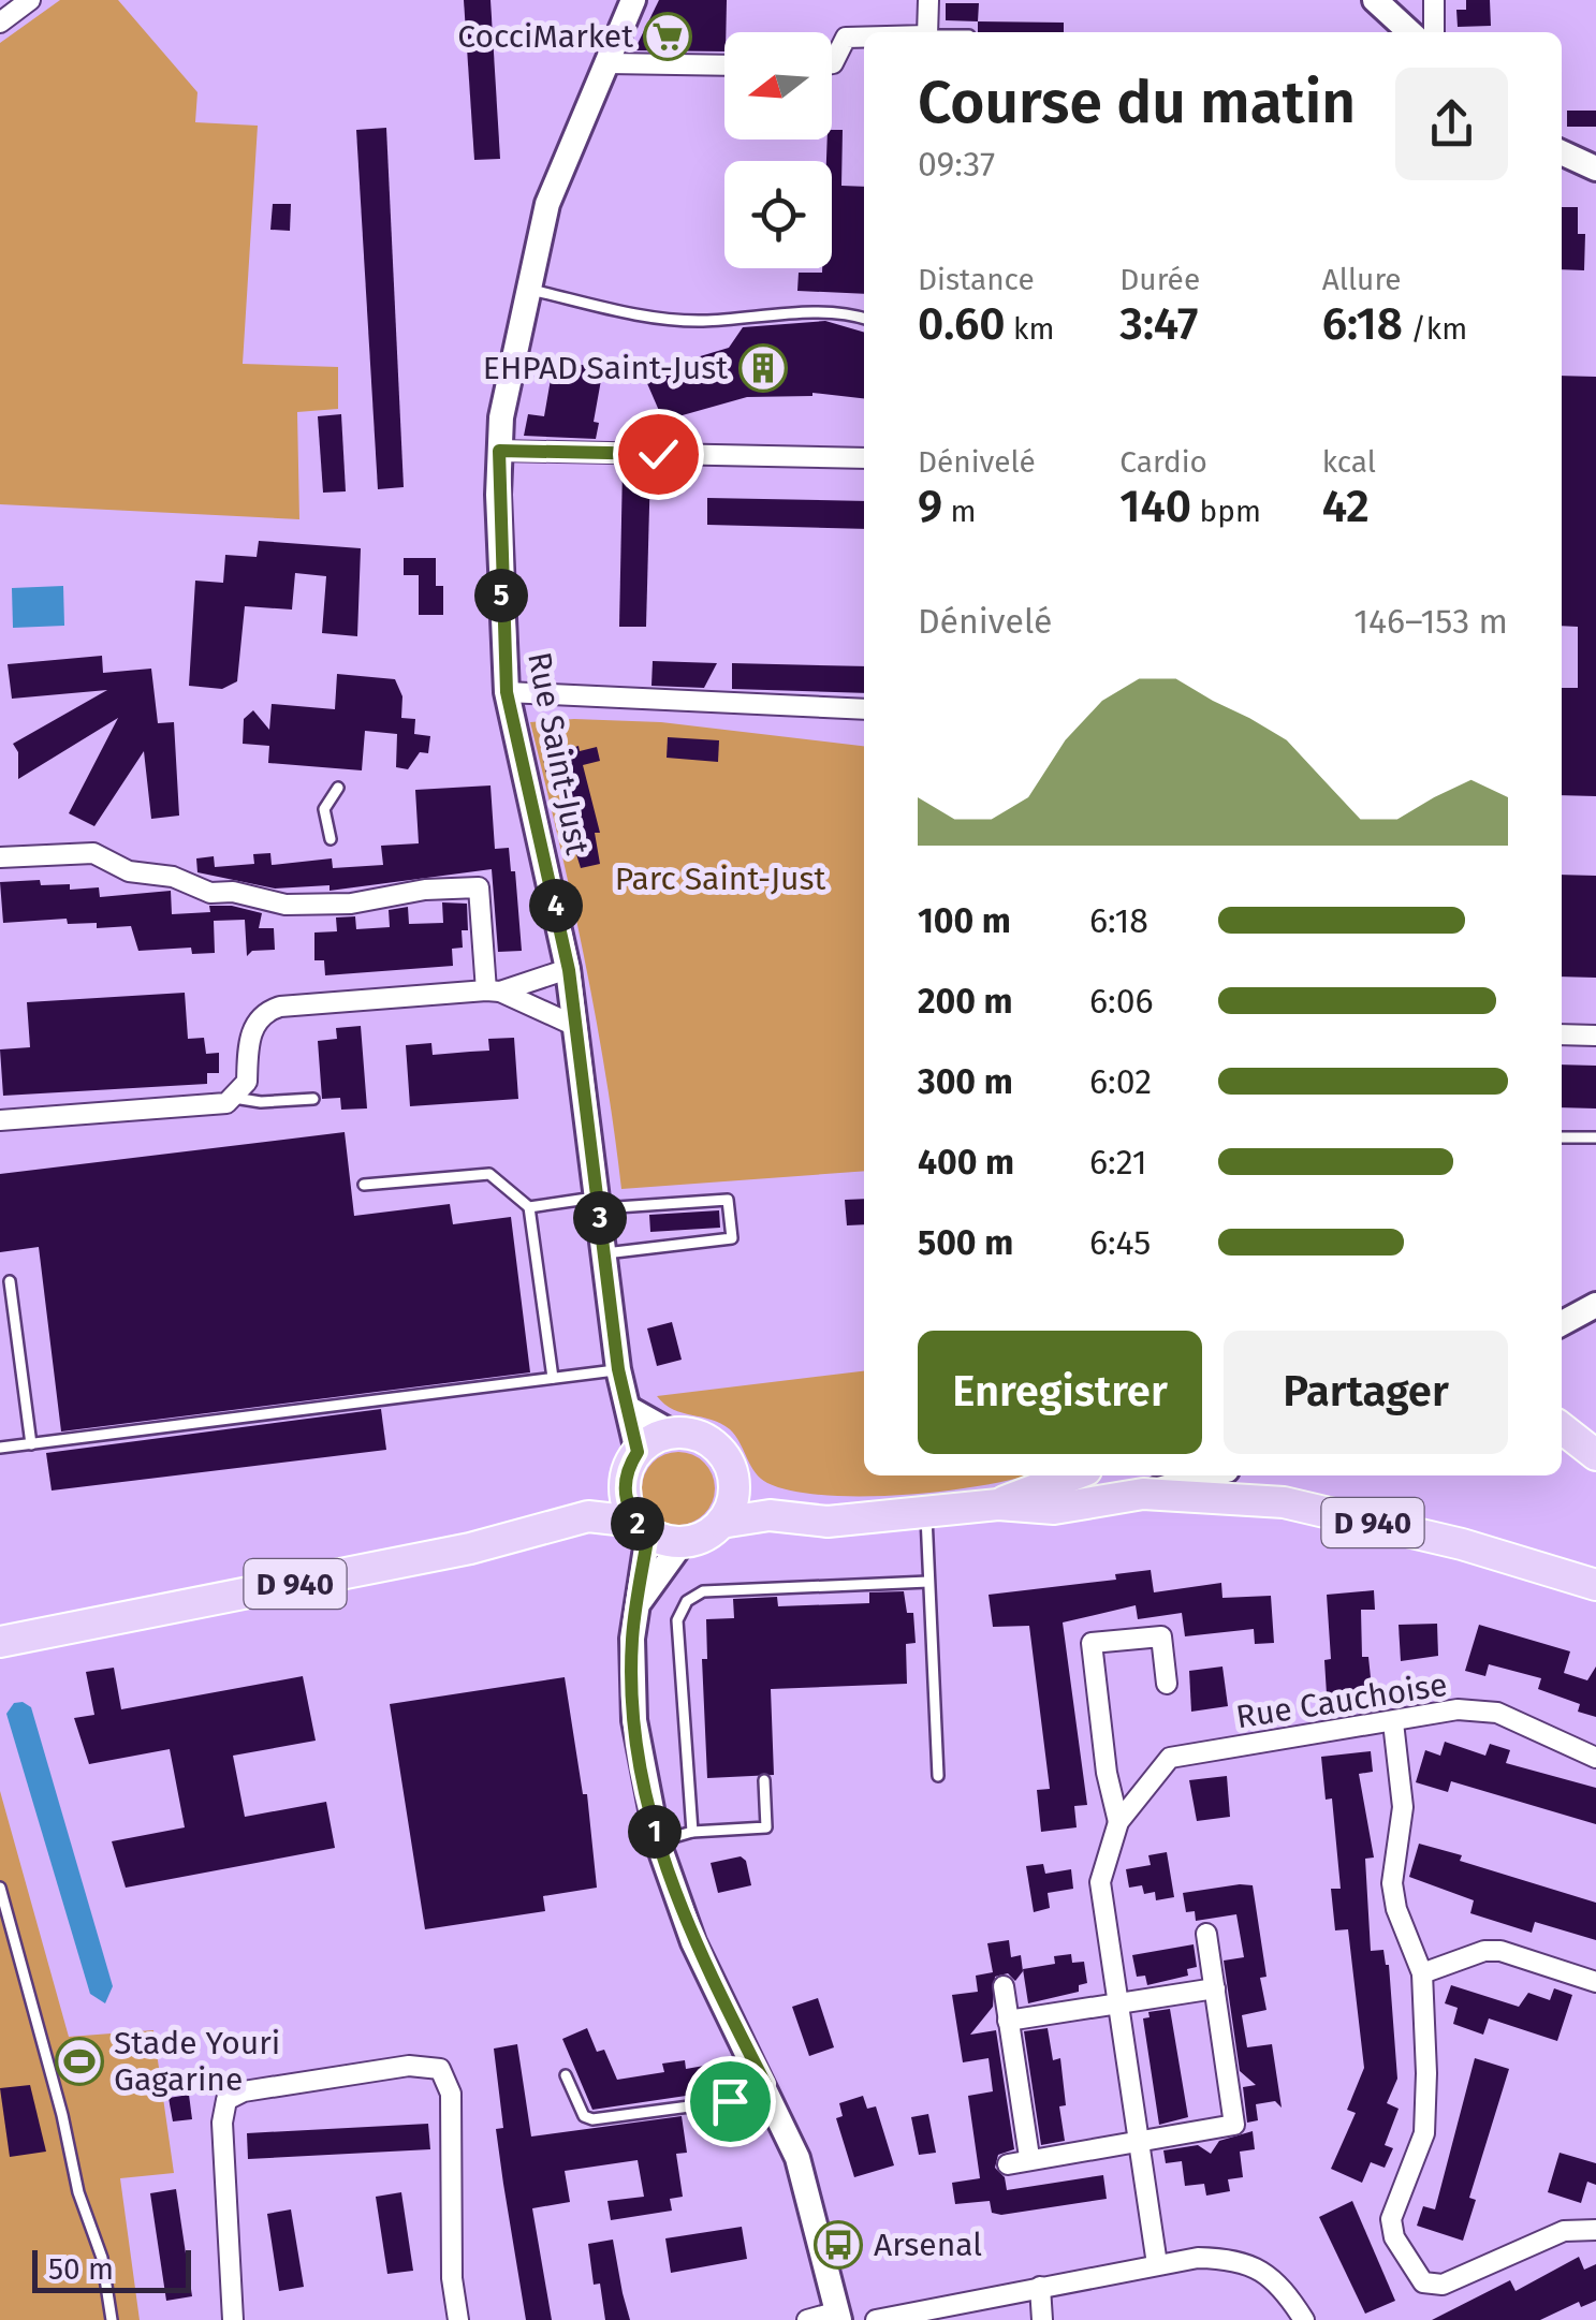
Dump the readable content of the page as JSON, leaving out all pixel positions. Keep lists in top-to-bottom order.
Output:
{
  "streets": {
    "main road": ["D 940"],
    "street": ["Rue Saint-Just", "Rue Cauchoise"]
  },
  "crossings": [
    ["Rue Saint-Just", "D 940"]
  ],
  "parks": ["Parc Saint-Just"],
  "places": {
    "supermarket": ["CocciMarket"],
    "building": ["EHPAD Saint-Just"],
    "sports": ["Stade Youri Gagarine"],
    "bus stop": ["Arsenal"]
  },
  "scale_bar": "50 m",
  "north": "left",
  "page": {
    "heading": ["Course du matin", "09:37"],
    "stats": [
      ["Distance", "0.60 km"],
      ["Durée", "3:47"],
      ["Allure", "6:18 /km"],
      ["Dénivelé", "9 m"],
      ["Cardio", "140 bpm"],
      ["kcal", "42"]
    ],
    "pins": [
      "5",
      "4",
      "3",
      "2",
      "1"
    ],
    "chart": ["Dénivelé", "146–153 m"],
    "list": [
      {
        "name": "100 m",
        "note": "6:18"
      },
      {
        "name": "200 m",
        "note": "6:06"
      },
      {
        "name": "300 m",
        "note": "6:02"
      },
      {
        "name": "400 m",
        "note": "6:21"
      },
      {
        "name": "500 m",
        "note": "6:45"
      }
    ],
    "buttons": ["Enregistrer", "Partager"],
    "scale": "50 m"
  }
}
